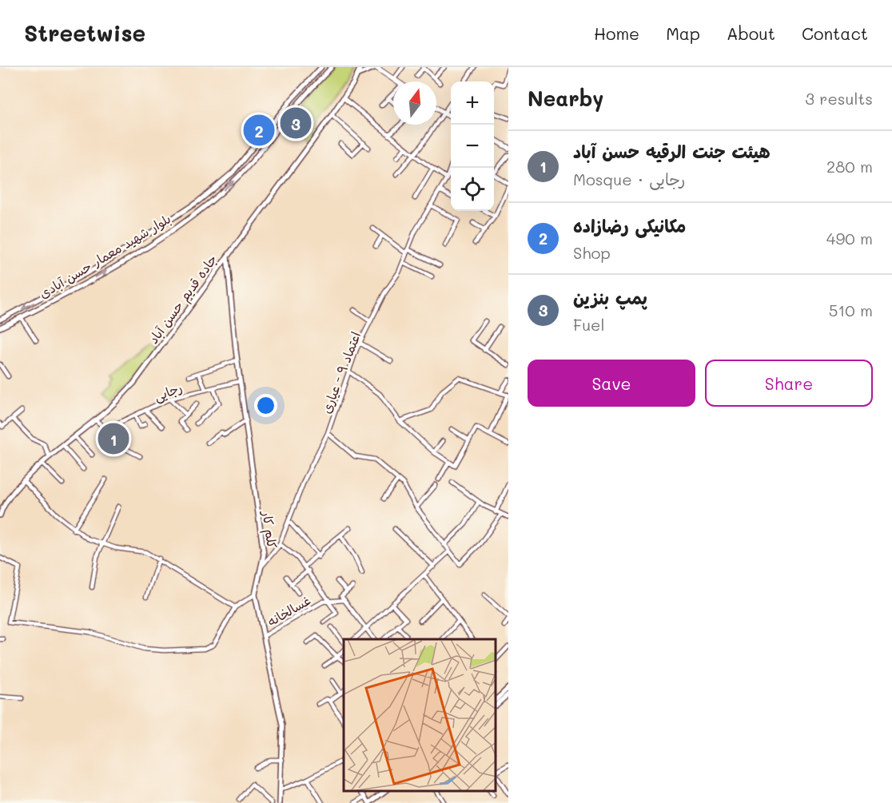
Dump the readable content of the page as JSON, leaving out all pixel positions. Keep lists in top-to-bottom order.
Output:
{
  "streets": {
    "street": [
      "بلوار شهید معمار حسن آبادی",
      "جاده قدیم حسن آباد",
      "اعتماد ۹ - عیاری",
      "رجایی",
      "کلم کار",
      "غسالخانه"
    ]
  },
  "crossings": [
    ["جاده قدیم حسن آباد", "کلم کار"],
    ["اعتماد ۹ - عیاری", "کلم کار"],
    ["رجایی", "کلم کار"],
    ["کلم کار", "غسالخانه"]
  ],
  "north": "top",
  "page": {
    "header": "Streetwise",
    "nav": [
      "Home",
      "Map",
      "About",
      "Contact"
    ],
    "heading": ["Nearby", "3 results"],
    "map_buttons": ["+", "−"],
    "pins": ["3", "2", "1"],
    "list": [
      {
        "mark": "1",
        "name": "هیئت جنت الرقیه حسن آباد",
        "note": "Mosque · رجایی",
        "value": "280 m"
      },
      {
        "mark": "2",
        "name": "مکانیکی رضازاده",
        "note": "Shop",
        "value": "490 m"
      },
      {
        "mark": "3",
        "name": "پمپ بنزین",
        "note": "Fuel",
        "value": "510 m"
      }
    ],
    "buttons": ["Save", "Share"]
  }
}
